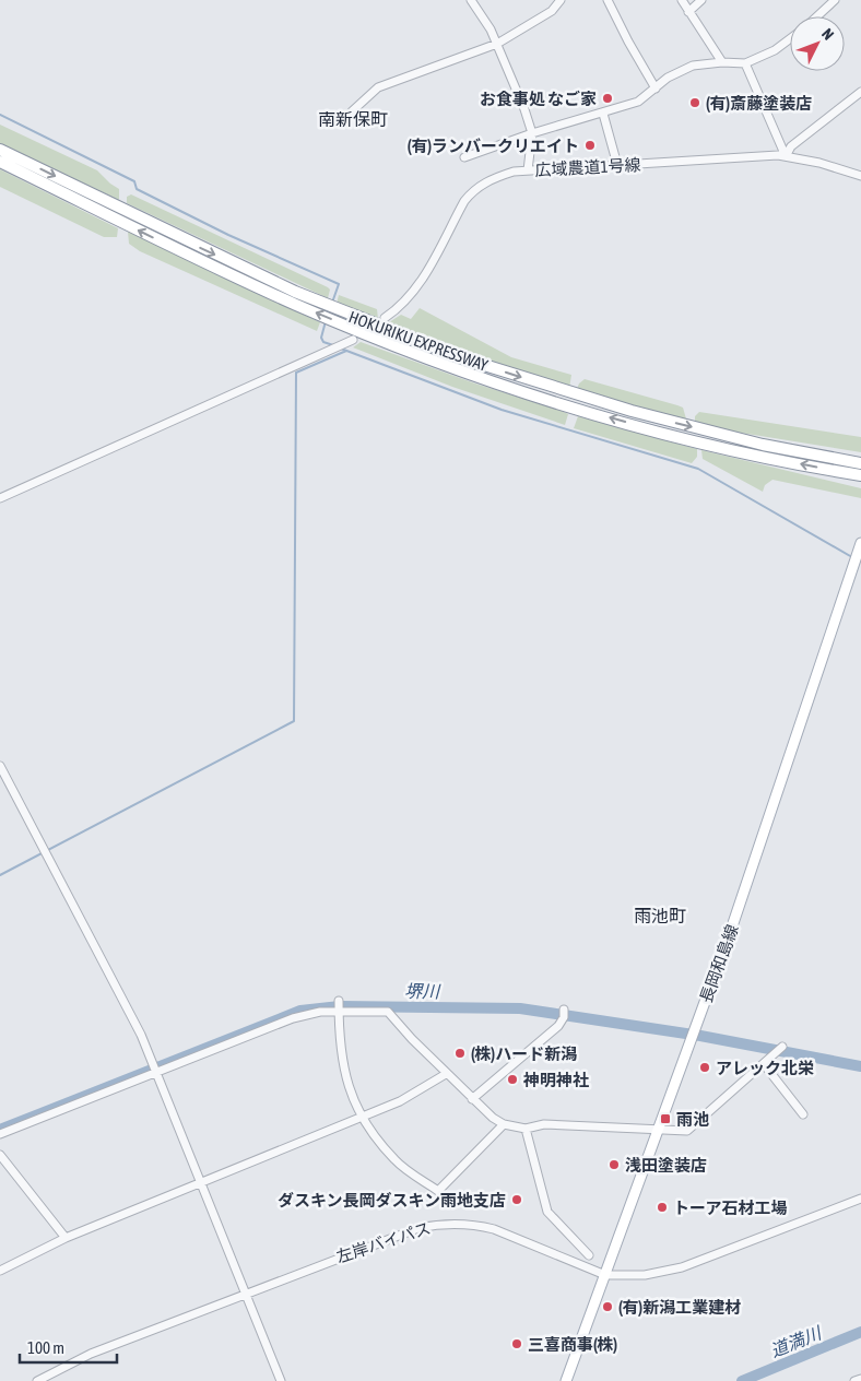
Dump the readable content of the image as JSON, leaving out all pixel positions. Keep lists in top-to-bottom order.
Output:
{
  "streets": {
    "highway": ["HOKURIKU EXPRESSWAY"],
    "main road": ["長岡和島線"],
    "street": ["広域農道1号線", "左岸バイパス"]
  },
  "crossings": [
    ["長岡和島線", "左岸バイパス"]
  ],
  "districts": ["南新保町", "雨池町"],
  "water": ["堺川", "道満川"],
  "places": {
    "other": [
      "お食事処 なご家",
      "(有)斎藤塗装店",
      "(有)ランバークリエイト",
      "(株)ハード新潟",
      "アレック北栄",
      "神明神社",
      "浅田塗装店",
      "ダスキン長岡ダスキン雨地支店",
      "トーア石材工場",
      "(有)新潟工業建材",
      "三喜商事(株)"
    ],
    "transit": ["雨池"]
  },
  "scale_bar": "100 m",
  "north": "top right"
}
